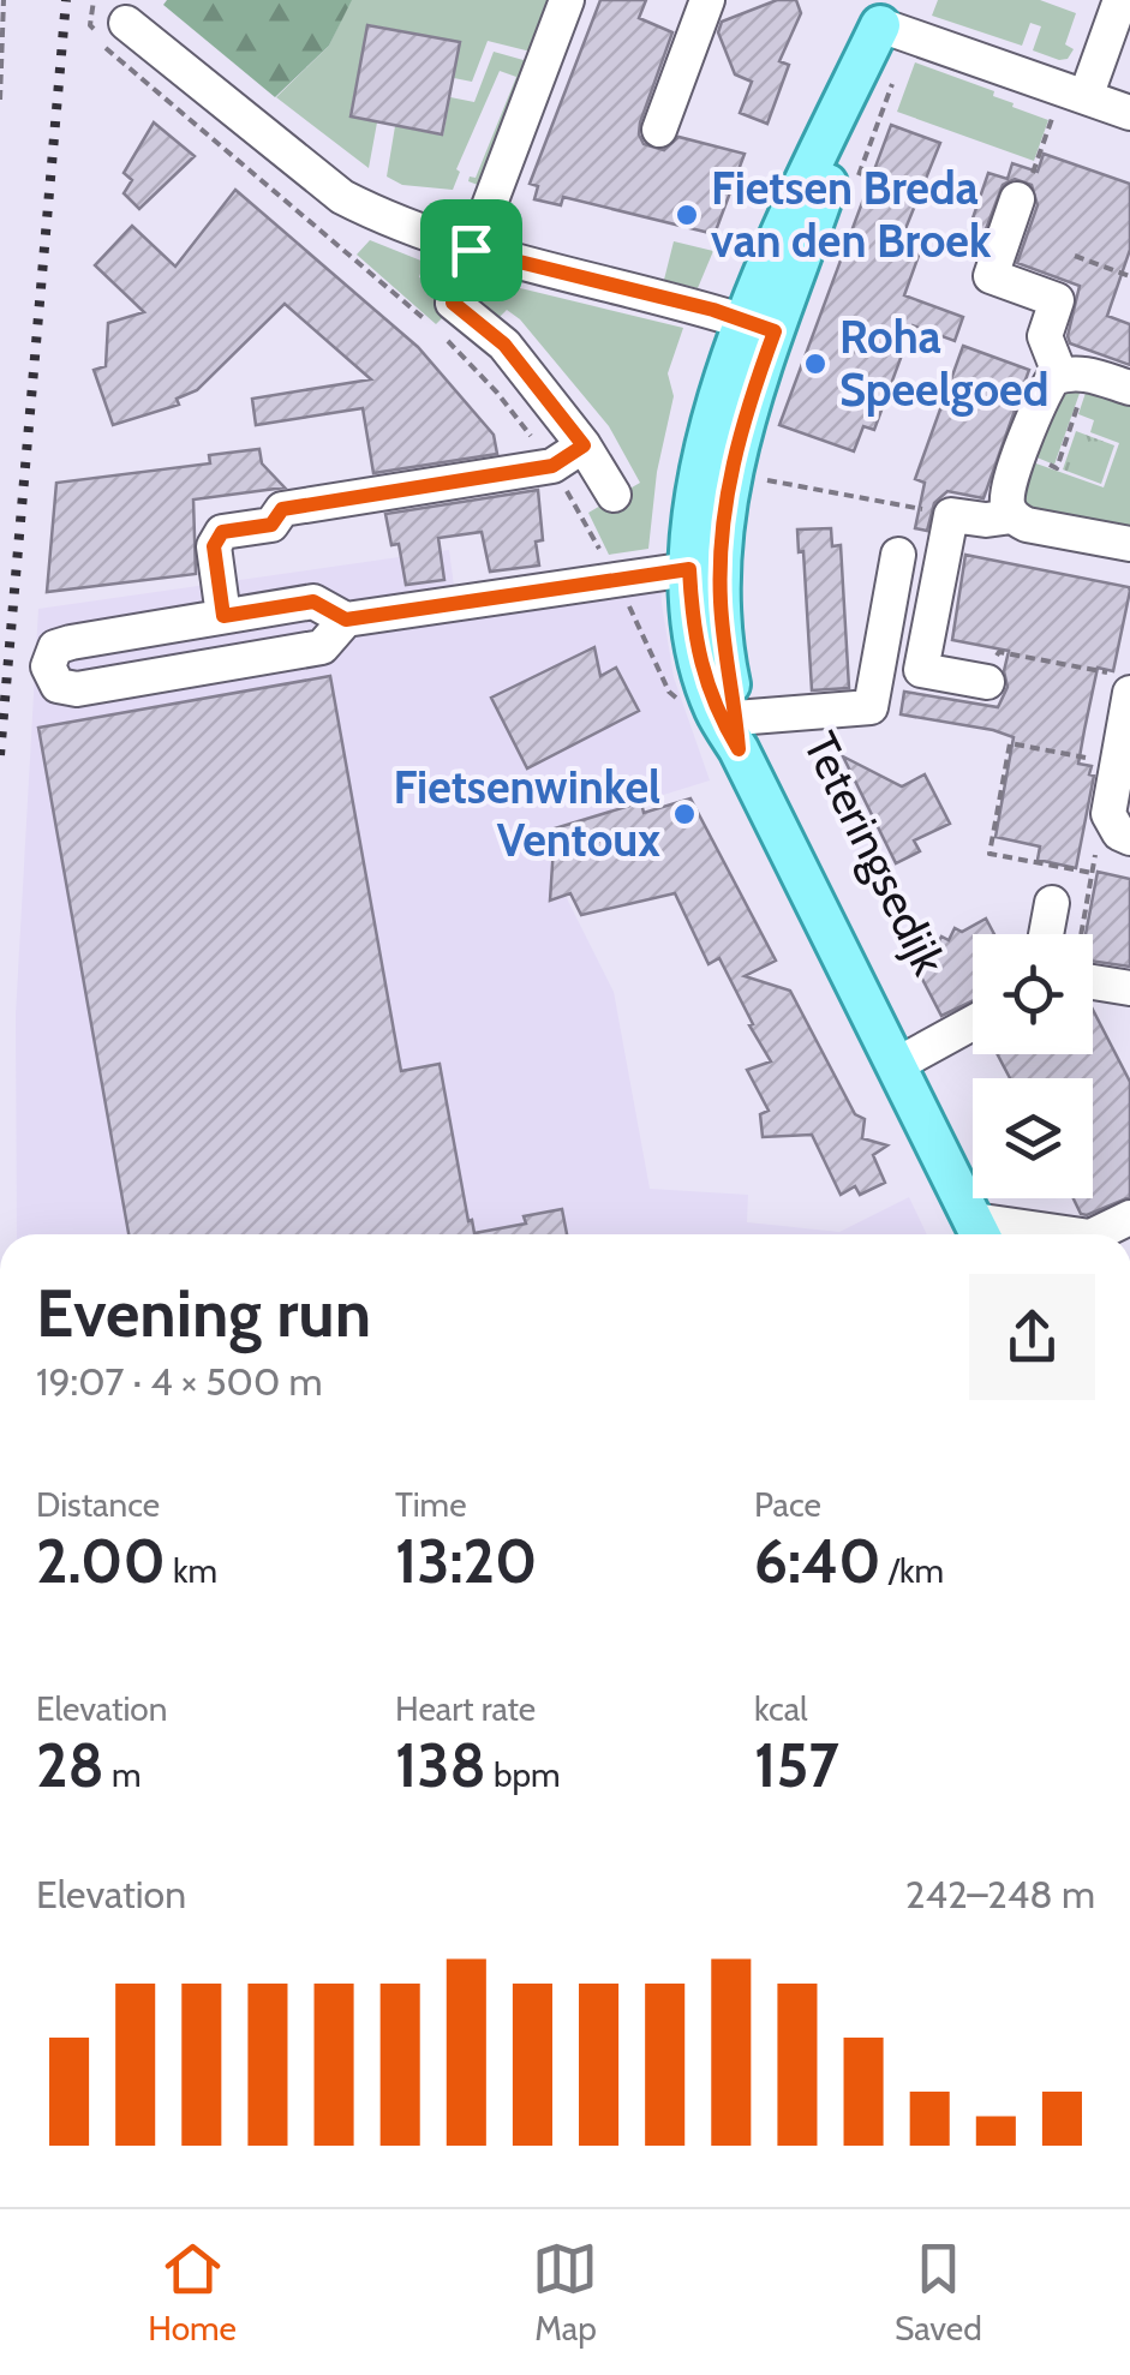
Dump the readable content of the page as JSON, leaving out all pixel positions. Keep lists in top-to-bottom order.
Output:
{
  "streets": {
    "main road": ["Teteringsedijk"]
  },
  "places": ["Fietsen Breda van den Broek", "Roha Speelgoed", "Fietsenwinkel Ventoux"],
  "page": {
    "heading": ["Evening run", "19:07 · 4 × 500 m"],
    "stats": [
      ["Distance", "2.00 km"],
      ["Time", "13:20"],
      ["Pace", "6:40 /km"],
      ["Elevation", "28 m"],
      ["Heart rate", "138 bpm"],
      ["kcal", "157"]
    ],
    "chart": ["Elevation", "242–248 m"],
    "tabs": ["Home", "Map", "Saved"]
  }
}
